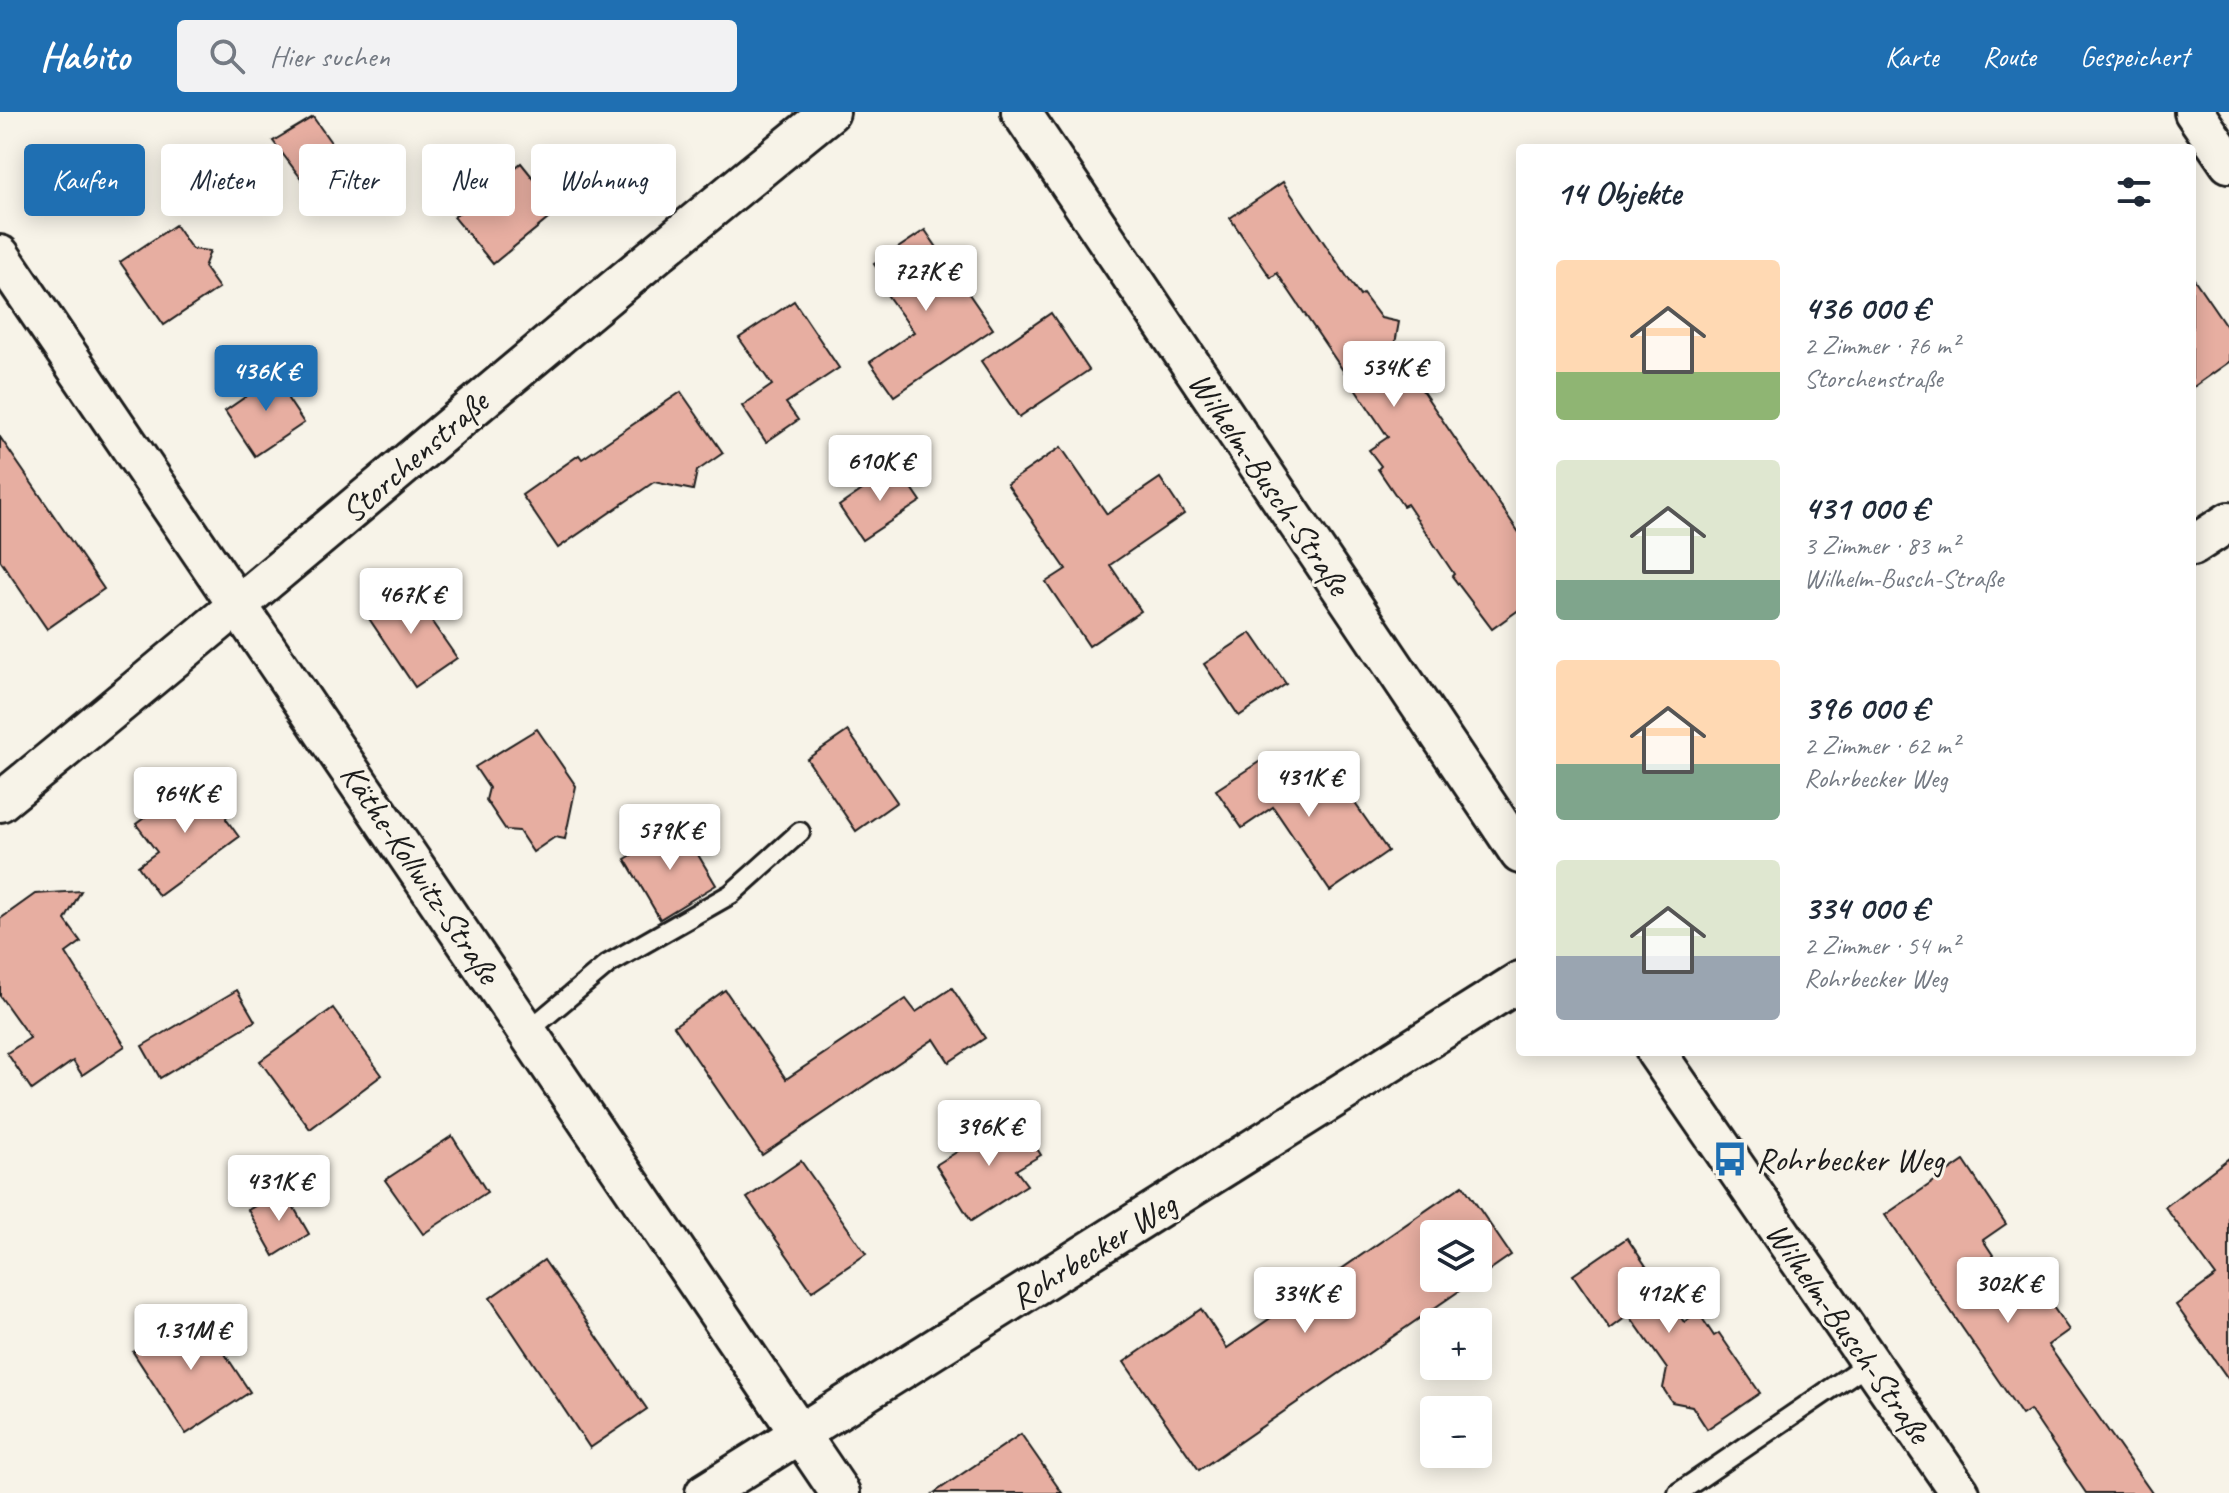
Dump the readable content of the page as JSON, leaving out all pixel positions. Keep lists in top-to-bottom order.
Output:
{
  "streets": {
    "street": [
      "Storchenstraße",
      "Wilhelm-Busch-Straße",
      "Käthe-Kollwitz-Straße",
      "Rohrbecker Weg"
    ]
  },
  "crossings": [
    ["Storchenstraße", "Käthe-Kollwitz-Straße"],
    ["Käthe-Kollwitz-Straße", "Rohrbecker Weg"]
  ],
  "places": {
    "bus stop": ["Rohrbecker Weg"]
  },
  "page": {
    "header": "Habito",
    "search": "Hier suchen",
    "nav": ["Karte", "Route", "Gespeichert"],
    "chip": [
      "Kaufen",
      "Mieten",
      "Filter",
      "Neu",
      "Wohnung"
    ],
    "heading": "14 Objekte",
    "list": [
      {
        "name": "436 000 €",
        "note": "2 Zimmer · 76 m² · Storchenstraße"
      },
      {
        "name": "431 000 €",
        "note": "3 Zimmer · 83 m² · Wilhelm-Busch-Straße"
      },
      {
        "name": "396 000 €",
        "note": "2 Zimmer · 62 m² · Rohrbecker Weg"
      },
      {
        "name": "334 000 €",
        "note": "2 Zimmer · 54 m² · Rohrbecker Weg"
      }
    ],
    "price": [
      "727K €",
      "534K €",
      "436K €",
      "610K €",
      "467K €",
      "431K €",
      "964K €",
      "579K €",
      "396K €",
      "431K €",
      "302K €",
      "334K €",
      "412K €",
      "1.31M €"
    ],
    "map_buttons": ["+", "−"]
  }
}
